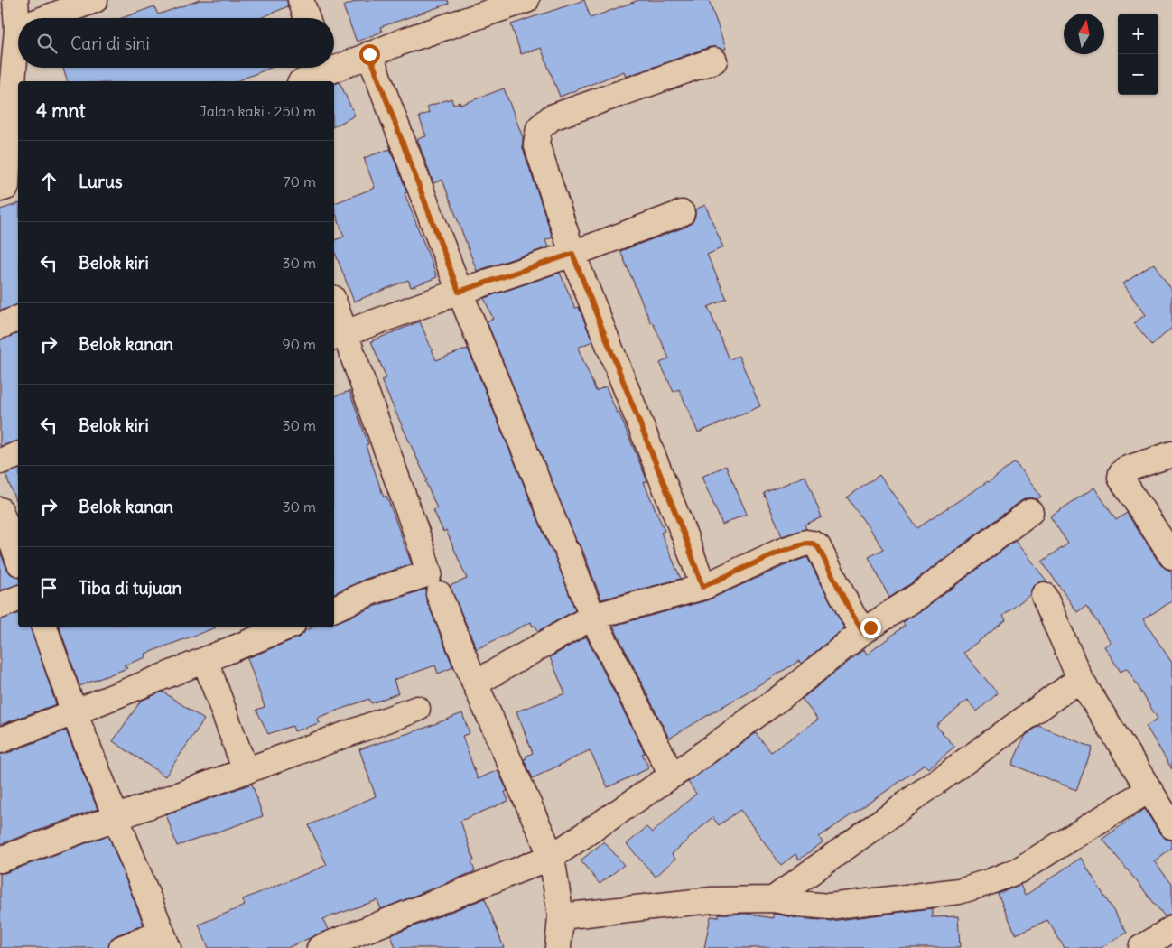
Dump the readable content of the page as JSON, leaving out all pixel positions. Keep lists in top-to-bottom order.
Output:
{
  "north": "top",
  "page": {
    "map_buttons": ["+", "−"],
    "search": "Cari di sini",
    "heading": ["4 mnt", "Jalan kaki · 250 m"],
    "list": [
      ["Lurus", "70 m"],
      ["Belok kiri", "30 m"],
      ["Belok kanan", "90 m"],
      ["Belok kiri", "30 m"],
      ["Belok kanan", "30 m"],
      "Tiba di tujuan"
    ]
  }
}
